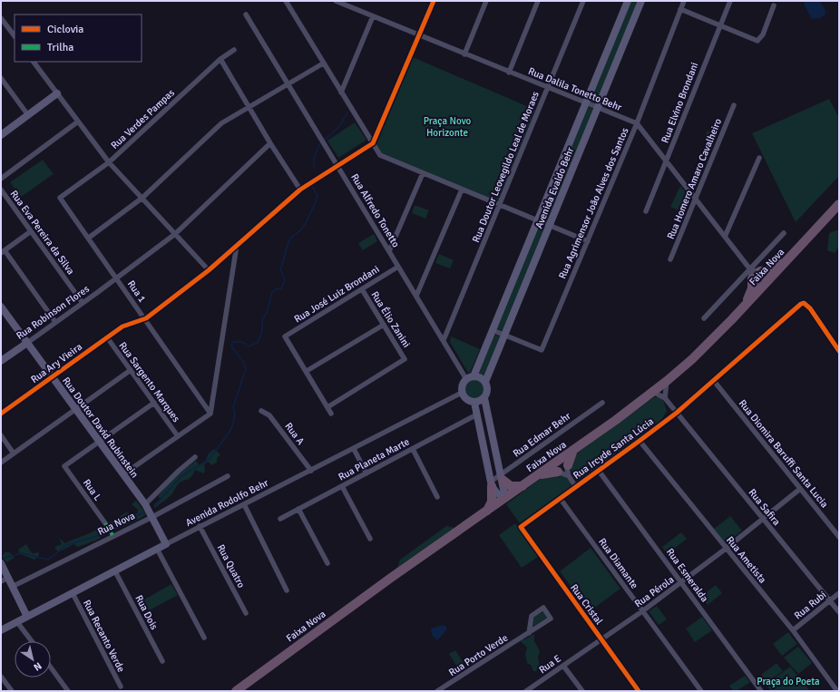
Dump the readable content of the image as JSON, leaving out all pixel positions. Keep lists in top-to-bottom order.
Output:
{
  "streets": {
    "highway": ["Faixa Nova"],
    "street": [
      "Rua Dalila Tonetto Behr",
      "Rua Elvino Brondani",
      "Rua Verdes Pampas",
      "Rua Doutor Leovegildo Leal de Moraes",
      "Rua Homero Amaro Cavalheiro",
      "Avenida Evaldo Behr",
      "Rua Agrimensor João Alves dos Santos",
      "Rua Alfredo Tonetto",
      "Rua Eva Pereira da Silva",
      "Rua 1",
      "Rua José Luiz Brondani",
      "Rua Robinson Flores",
      "Rua Élio Zanini",
      "Rua Ary Vieira",
      "Rua Sargento Marques",
      "Rua Doutor David Rubinstein",
      "Rua A",
      "Rua Edmar Behr",
      "Rua Ircyde Santa Lúcia",
      "Rua Diomira Baruffi Santa Lucia",
      "Rua Planeta Marte",
      "Rua L",
      "Avenida Rodolfo Behr",
      "Rua Safira",
      "Rua Nova",
      "Rua Ametista",
      "Rua Diamante",
      "Rua Quatro",
      "Rua Esmeralda",
      "Rua Pérola",
      "Rua Cristal",
      "Rua Rubi",
      "Rua Dois",
      "Rua Recanto Verde",
      "Rua Porto Verde",
      "Rua E"
    ]
  },
  "crossings": [
    ["Rua Dalila Tonetto Behr", "Rua Doutor Leovegildo Leal de Moraes"],
    ["Rua Dalila Tonetto Behr", "Avenida Evaldo Behr"],
    ["Rua Dalila Tonetto Behr", "Rua Agrimensor João Alves dos Santos"],
    ["Rua Verdes Pampas", "Rua 1"],
    ["Rua Doutor Leovegildo Leal de Moraes", "Rua Alfredo Tonetto"],
    ["Avenida Evaldo Behr", "Rua Agrimensor João Alves dos Santos"],
    ["Avenida Evaldo Behr", "Rua Alfredo Tonetto"],
    ["Avenida Evaldo Behr", "Avenida Rodolfo Behr"],
    ["Rua Alfredo Tonetto", "Rua José Luiz Brondani"],
    ["Rua Alfredo Tonetto", "Avenida Rodolfo Behr"],
    ["Rua Eva Pereira da Silva", "Rua Robinson Flores"],
    ["Rua 1", "Rua Robinson Flores"],
    ["Rua 1", "Rua Ary Vieira"],
    ["Rua José Luiz Brondani", "Rua Élio Zanini"],
    ["Rua Robinson Flores", "Rua Doutor David Rubinstein"],
    ["Rua Ary Vieira", "Rua Sargento Marques"],
    ["Rua Ary Vieira", "Rua Doutor David Rubinstein"],
    ["Rua Doutor David Rubinstein", "Rua L"],
    ["Rua Doutor David Rubinstein", "Avenida Rodolfo Behr"],
    ["Rua Doutor David Rubinstein", "Rua Nova"],
    ["Rua A", "Avenida Rodolfo Behr"],
    ["Rua Ircyde Santa Lúcia", "Rua Diomira Baruffi Santa Lucia"],
    ["Rua Ircyde Santa Lúcia", "Rua Safira"],
    ["Rua Ircyde Santa Lúcia", "Rua Ametista"],
    ["Rua Ircyde Santa Lúcia", "Rua Diamante"],
    ["Rua Ircyde Santa Lúcia", "Rua Esmeralda"],
    ["Rua Ircyde Santa Lúcia", "Rua Cristal"],
    ["Rua Diomira Baruffi Santa Lucia", "Rua Pérola"],
    ["Avenida Rodolfo Behr", "Rua Quatro"],
    ["Avenida Rodolfo Behr", "Rua Dois"],
    ["Avenida Rodolfo Behr", "Rua Recanto Verde"],
    ["Rua Safira", "Rua Pérola"],
    ["Rua Safira", "Rua Rubi"],
    ["Rua Ametista", "Rua Pérola"],
    ["Rua Ametista", "Rua Rubi"],
    ["Rua Diamante", "Rua Pérola"],
    ["Rua Esmeralda", "Rua Pérola"],
    ["Rua Pérola", "Rua Cristal"],
    ["Rua Pérola", "Rua E"]
  ],
  "parks": ["Praça Novo Horizonte", "Praça do Poeta"],
  "legend": ["Ciclovia", "Trilha"],
  "north": "bottom right"
}
